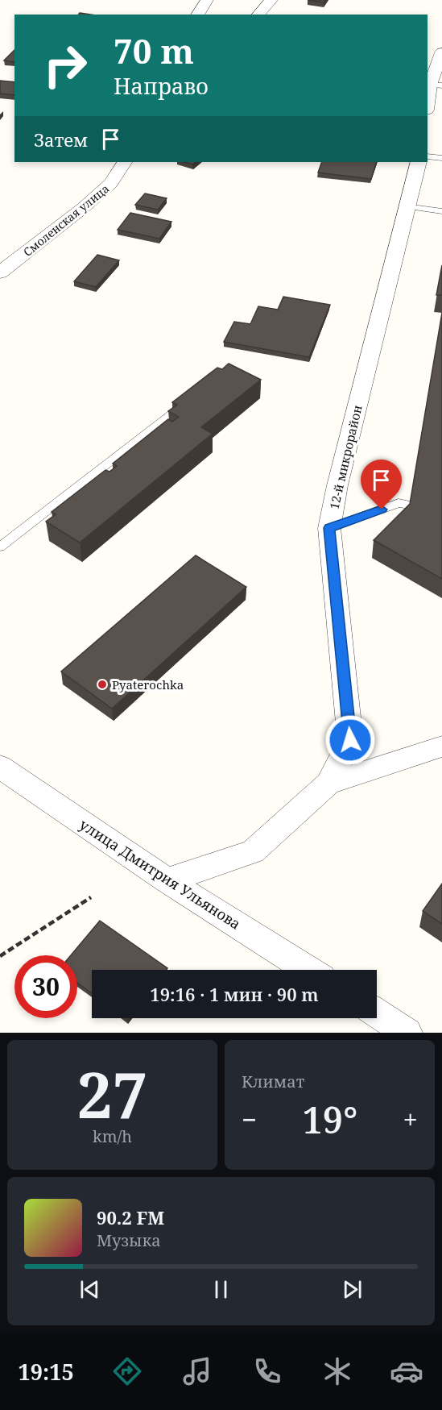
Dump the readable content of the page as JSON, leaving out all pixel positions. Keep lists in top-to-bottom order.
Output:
{
  "streets": {
    "street": ["Смоленская улица", "12-й микрорайон", "улица Дмитрия Ульянова"]
  },
  "crossings": [
    ["12-й микрорайон", "улица Дмитрия Ульянова"]
  ],
  "places": ["Pyaterochka"],
  "page": {
    "turn": ["70 m", "Направо"],
    "then": "Затем",
    "limit": "30",
    "trip": "19:16 · 1 мин · 90 m",
    "tile": [
      ["27", "km/h"],
      "Климат"
    ],
    "heat": ["−", "19°", "+"],
    "song": ["90.2 FM", "Музыка"],
    "tabs": "19:15"
  }
}
